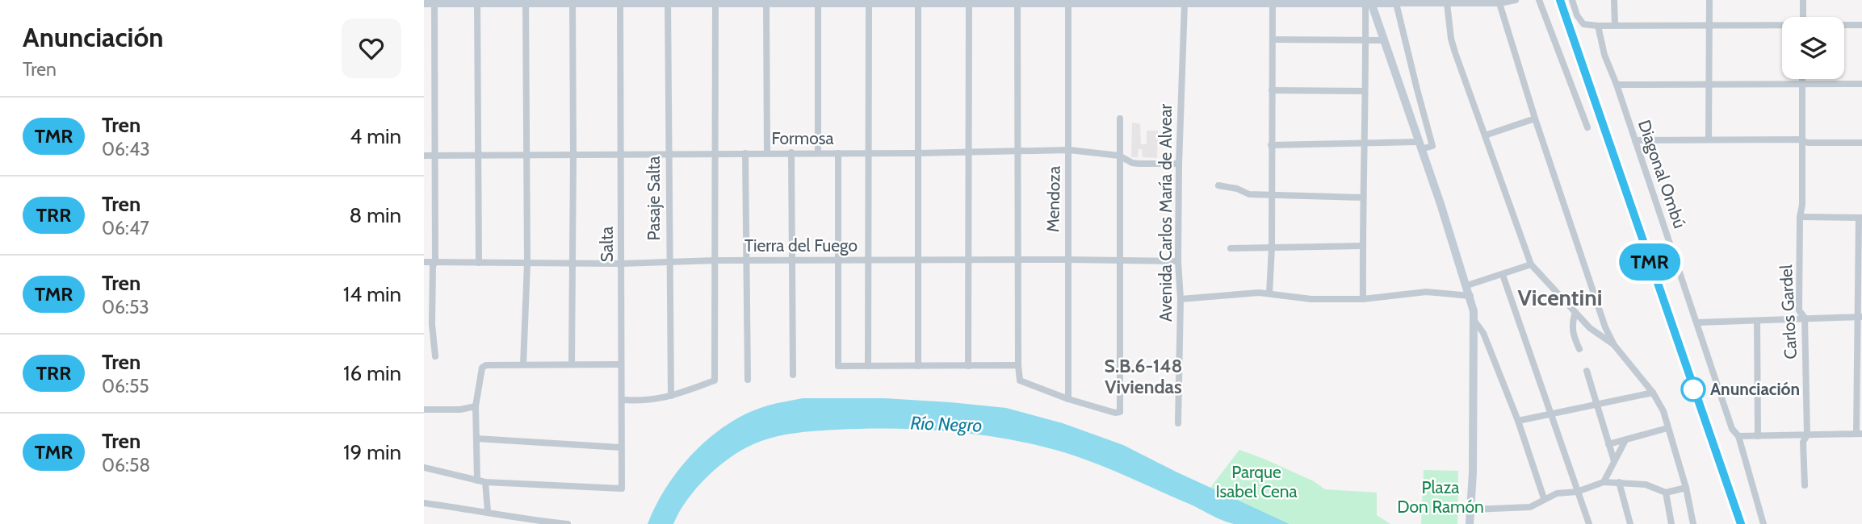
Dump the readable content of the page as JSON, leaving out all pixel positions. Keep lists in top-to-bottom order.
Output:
{
  "streets": {
    "street": [
      "Formosa",
      "Diagonal Ombú",
      "Pasaje Salta",
      "Mendoza",
      "Avenida Carlos María de Alvear",
      "Salta",
      "Tierra del Fuego",
      "Carlos Gardel"
    ]
  },
  "crossings": [
    ["Formosa", "Pasaje Salta"],
    ["Formosa", "Mendoza"],
    ["Formosa", "Avenida Carlos María de Alvear"],
    ["Formosa", "Salta"],
    ["Pasaje Salta", "Tierra del Fuego"],
    ["Mendoza", "Tierra del Fuego"],
    ["Avenida Carlos María de Alvear", "Tierra del Fuego"],
    ["Salta", "Tierra del Fuego"]
  ],
  "districts": ["Vicentini", "S.B.6-148 Viviendas"],
  "water": ["Río Negro"],
  "parks": ["Parque Isabel Cena", "Plaza Don Ramón"],
  "places": ["Anunciación"],
  "page": {
    "heading": ["Anunciación", "Tren"],
    "on_map": "TMR",
    "list": [
      {
        "mark": "TMR",
        "name": "Tren",
        "note": "06:43",
        "value": "4 min"
      },
      {
        "mark": "TRR",
        "name": "Tren",
        "note": "06:47",
        "value": "8 min"
      },
      {
        "mark": "TMR",
        "name": "Tren",
        "note": "06:53",
        "value": "14 min"
      },
      {
        "mark": "TRR",
        "name": "Tren",
        "note": "06:55",
        "value": "16 min"
      },
      {
        "mark": "TMR",
        "name": "Tren",
        "note": "06:58",
        "value": "19 min"
      }
    ]
  }
}
